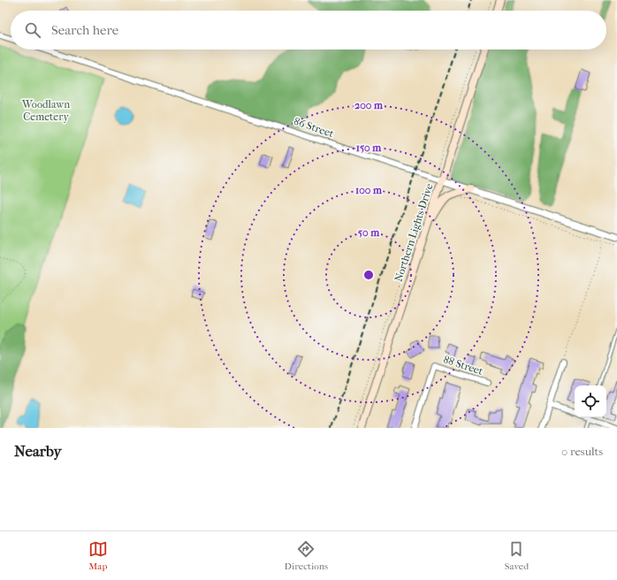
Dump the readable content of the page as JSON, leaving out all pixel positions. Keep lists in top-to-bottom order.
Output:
{
  "streets": {
    "main road": ["Northern Lights Drive"],
    "street": ["86 Street", "88 Street"]
  },
  "crossings": [
    ["86 Street", "Northern Lights Drive"]
  ],
  "parks": ["Woodlawn Cemetery"],
  "page": {
    "search": "Search here",
    "heading": ["Nearby", "0 results"],
    "nav": ["Map", "Directions", "Saved"]
  },
  "rings": [
    "200 m",
    "150 m",
    "100 m",
    "50 m"
  ]
}
